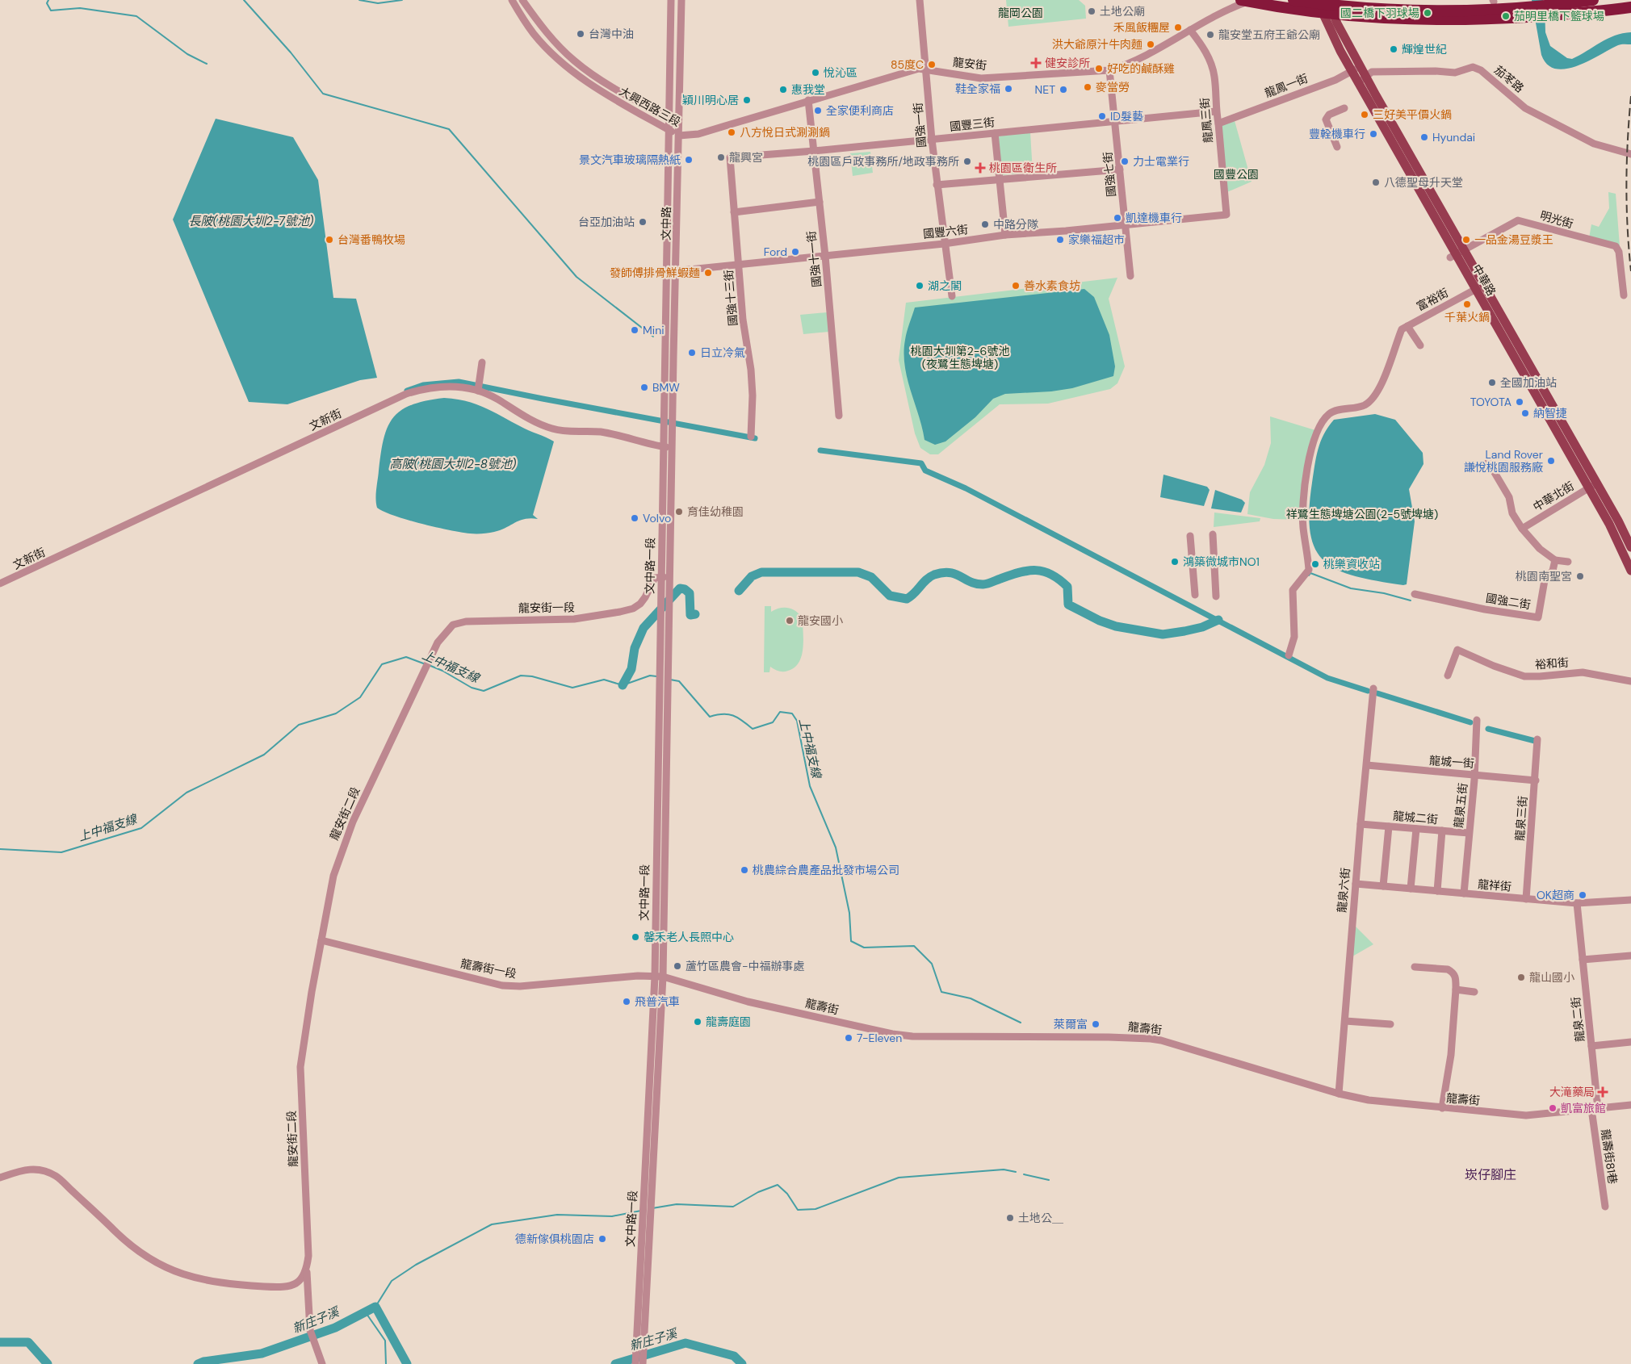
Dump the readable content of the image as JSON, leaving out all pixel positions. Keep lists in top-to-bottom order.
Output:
{
  "streets": {
    "main road": ["中華路"],
    "street": [
      "龍安街",
      "茄苳路",
      "龍鳳一街",
      "大興西路三段",
      "龍鳳三街",
      "國豐三街",
      "國強一街",
      "國強七街",
      "明光街",
      "文中路",
      "國豐六街",
      "國強十一街",
      "國強十三街",
      "富裕街",
      "文新街",
      "中華北街",
      "文中路一段",
      "國強二街",
      "龍安街一段",
      "裕和街",
      "龍城一街",
      "龍泉五街",
      "龍安街二段",
      "龍城二街",
      "龍泉三街",
      "龍祥街",
      "龍泉六街",
      "龍壽街一段",
      "龍壽街",
      "龍泉二街",
      "龍壽街81巷"
    ]
  },
  "crossings": [
    ["龍安街", "大興西路三段"],
    ["龍安街", "龍鳳三街"],
    ["龍安街", "國強一街"],
    ["龍安街", "國強七街"],
    ["龍安街", "文中路"],
    ["龍安街", "國強十一街"],
    ["茄苳路", "中華路"],
    ["龍鳳一街", "龍鳳三街"],
    ["龍鳳一街", "中華路"],
    ["大興西路三段", "文中路"],
    ["龍鳳三街", "國豐三街"],
    ["龍鳳三街", "國豐六街"],
    ["國豐三街", "國強一街"],
    ["國豐三街", "國強七街"],
    ["國豐三街", "國強十一街"],
    ["國豐三街", "國強十三街"],
    ["國強一街", "國豐六街"],
    ["國強七街", "國豐六街"],
    ["明光街", "中華路"],
    ["文中路", "國豐六街"],
    ["文中路", "文新街"],
    ["文中路", "文中路一段"],
    ["國豐六街", "國強十一街"],
    ["國豐六街", "國強十三街"],
    ["中華路", "富裕街"],
    ["中華路", "中華北街"],
    ["文新街", "文中路一段"],
    ["文中路一段", "龍安街一段"],
    ["文中路一段", "龍壽街一段"],
    ["文中路一段", "龍壽街"],
    ["龍安街一段", "龍安街二段"],
    ["龍城一街", "龍泉五街"],
    ["龍城一街", "龍泉三街"],
    ["龍城一街", "龍泉六街"],
    ["龍泉五街", "龍城二街"],
    ["龍泉五街", "龍祥街"],
    ["龍安街二段", "龍壽街一段"],
    ["龍城二街", "龍泉六街"],
    ["龍泉三街", "龍祥街"],
    ["龍祥街", "龍泉六街"],
    ["龍祥街", "龍泉二街"],
    ["龍泉六街", "龍壽街"],
    ["龍壽街一段", "龍壽街"],
    ["龍壽街", "龍泉二街"],
    ["龍壽街", "龍壽街81巷"],
    ["龍泉二街", "龍壽街81巷"]
  ],
  "districts": ["崁仔腳庄"],
  "water": [
    "長陂(桃園大圳2-7號池)",
    "高陂(桃園大圳2-8號池)",
    "上中福支線",
    "新庄子溪"
  ],
  "parks": [
    "龍岡公園",
    "國豐公園",
    "桃園大圳第2-6號池 (夜鷺生態埤塘)",
    "祥鷺生態埤塘公園(2-5號埤塘)"
  ],
  "places": {
    "other": [
      "土地公廟",
      "國二橋下羽球場",
      "茄明里橋下籃球場",
      "禾風飯糰屋",
      "台灣中油",
      "龍安堂五府王爺公廟",
      "洪大爺原汁牛肉麵",
      "輝煌世紀",
      "85度C",
      "好吃的鹹酥雞",
      "悅沁區",
      "麥當勞",
      "鞋全家福",
      "惠我堂",
      "NET",
      "穎川明心居",
      "全家便利商店",
      "三好美平價火鍋",
      "ID髮藝",
      "八方悅日式涮涮鍋",
      "豐輇機車行",
      "Hyundai",
      "龍興宮",
      "景文汽車玻璃隔熱紙",
      "桃園區戶政事務所/地政事務所",
      "力士電業行",
      "八德聖母升天堂",
      "凱達機車行",
      "台亞加油站",
      "中路分隊",
      "台灣番鴨牧場",
      "家樂福超市",
      "一品金湯豆漿王",
      "Ford",
      "發師傅排骨鮮蝦麵",
      "湖之閣",
      "善水素食坊",
      "千葉火鍋",
      "Mini",
      "日立冷氣",
      "全國加油站",
      "BMW",
      "TOYOTA",
      "納智捷",
      "Land Rover 謙悅桃園服務廠",
      "育佳幼稚園",
      "Volvo",
      "鴻築微城市NO1",
      "桃樂資收站",
      "桃園南聖宮",
      "龍安國小",
      "桃農綜合農產品批發市場公司",
      "OK超商",
      "馨禾老人長照中心",
      "蘆竹區農會-中福辦事處",
      "龍山國小",
      "飛普汽車",
      "龍壽庭園",
      "萊爾富",
      "7-Eleven",
      "凱富旅館",
      "土地公＿",
      "德新傢俱桃園店"
    ],
    "health": ["健安診所", "桃園區衛生所", "大滝藥局"]
  }
}
